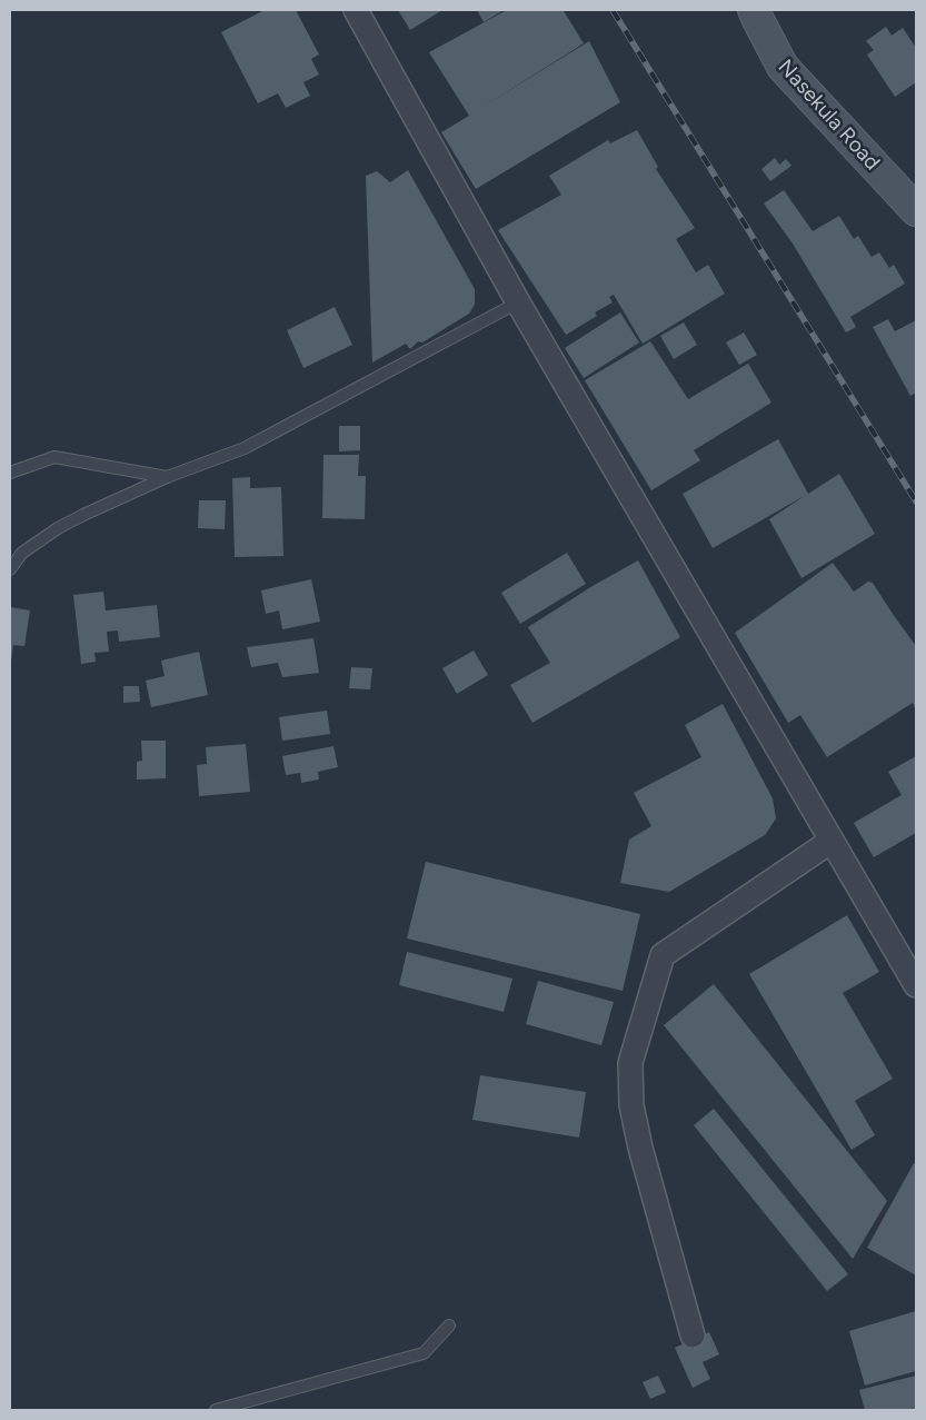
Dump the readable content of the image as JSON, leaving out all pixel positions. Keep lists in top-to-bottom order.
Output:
{
  "streets": {
    "main road": ["Nasekula Road"]
  }
}
